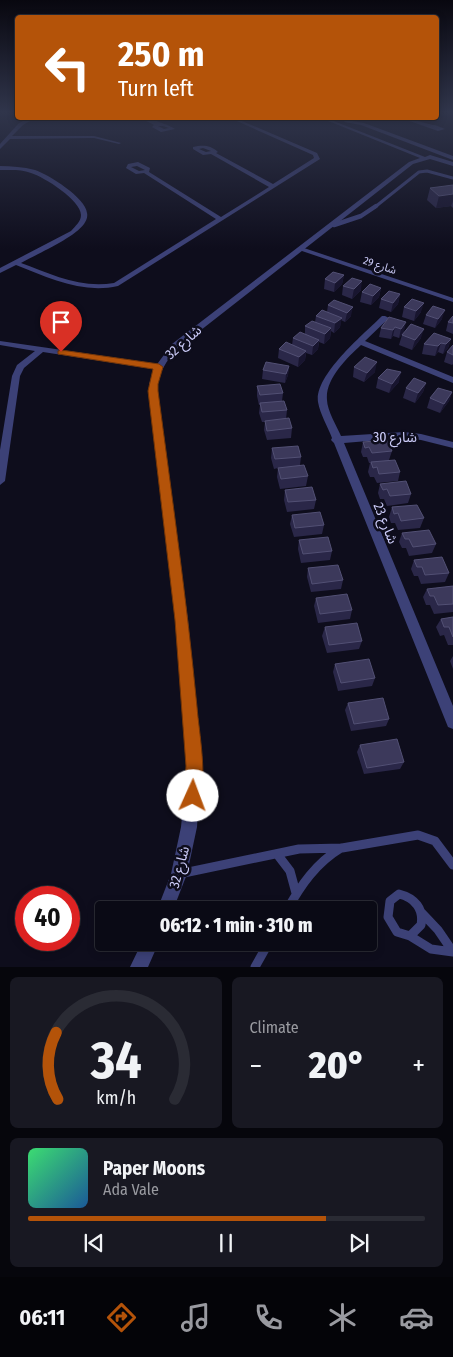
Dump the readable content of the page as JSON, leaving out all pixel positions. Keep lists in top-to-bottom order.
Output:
{
  "streets": {
    "street": [
      "شارع 29",
      "شارع 32",
      "شارع 30",
      "شارع 23"
    ]
  },
  "crossings": [
    ["شارع 29", "شارع 32"],
    ["شارع 30", "شارع 23"]
  ],
  "page": {
    "turn": ["250 m", "Turn left"],
    "limit": "40",
    "trip": "06:12 · 1 min · 310 m",
    "tile": "Climate",
    "heat": ["−", "20°", "+"],
    "song": ["Paper Moons", "Ada Vale"],
    "tabs": "06:11",
    "gauge": ["34", "km/h"]
  }
}
